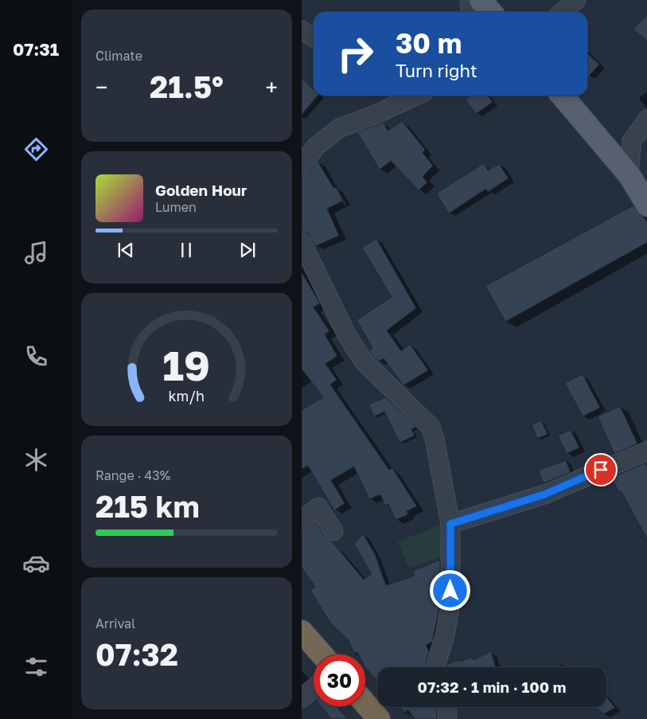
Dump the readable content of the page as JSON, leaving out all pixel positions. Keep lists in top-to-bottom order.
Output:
{
  "page": {
    "tabs": "07:31",
    "tile": [
      "Climate",
      ["Range · 43%", "215 km"],
      ["Arrival", "07:32"]
    ],
    "turn": ["30 m", "Turn right"],
    "heat": ["−", "21.5°", "+"],
    "song": ["Golden Hour", "Lumen"],
    "limit": "30",
    "trip": "07:32 · 1 min · 100 m",
    "gauge": ["19", "km/h"]
  }
}
